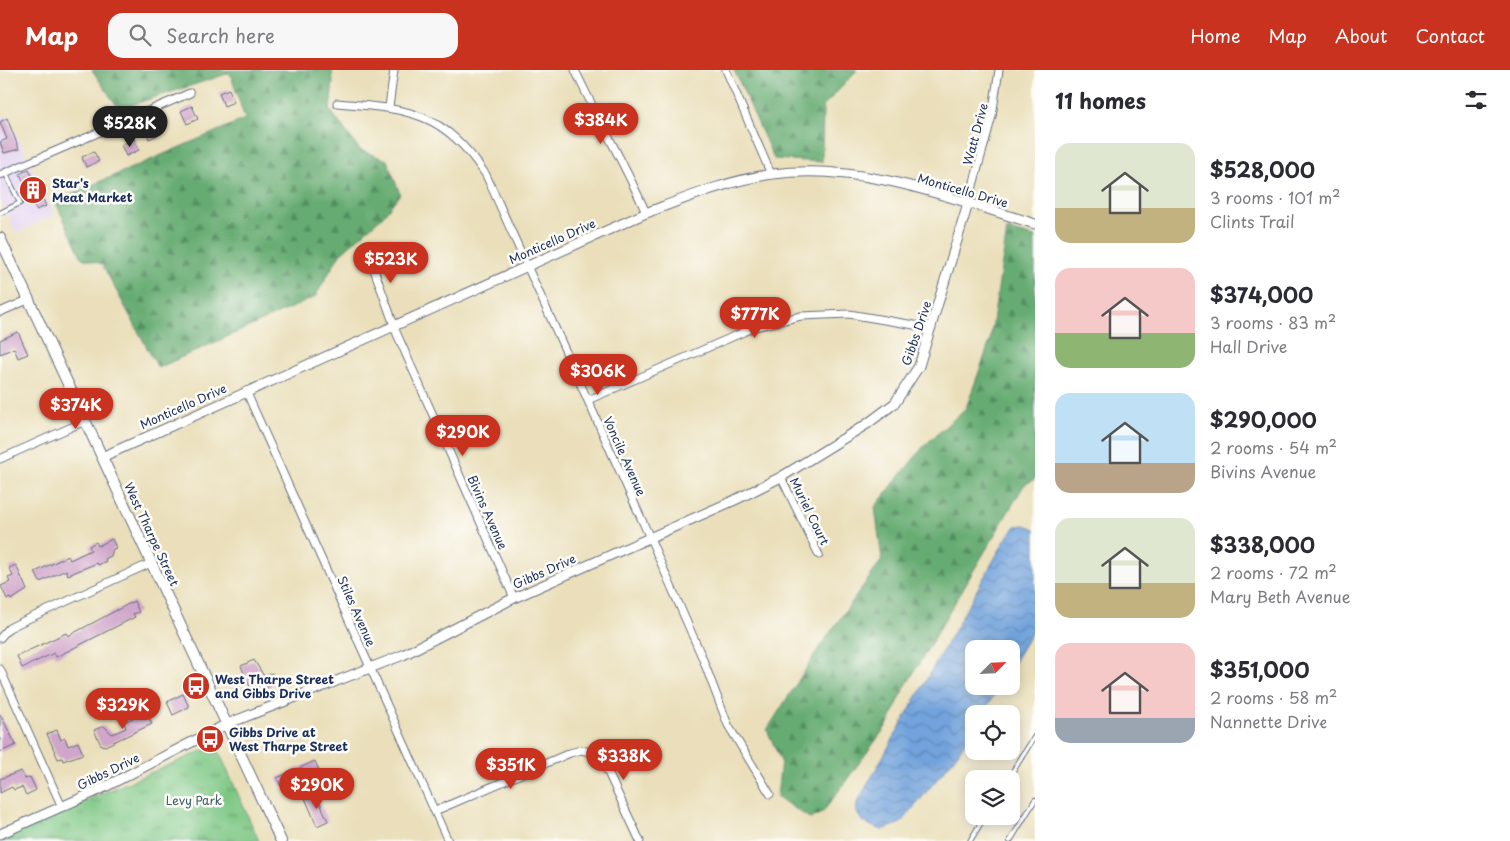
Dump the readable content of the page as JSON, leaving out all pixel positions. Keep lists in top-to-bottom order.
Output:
{
  "streets": {
    "main road": ["West Tharpe Street"],
    "street": [
      "Watt Drive",
      "Monticello Drive",
      "Gibbs Drive",
      "Voncile Avenue",
      "Muriel Court",
      "Bivins Avenue",
      "Stiles Avenue"
    ]
  },
  "crossings": [
    ["Watt Drive", "Monticello Drive"],
    ["Watt Drive", "Gibbs Drive"],
    ["Monticello Drive", "Gibbs Drive"],
    ["Monticello Drive", "Voncile Avenue"],
    ["Monticello Drive", "Bivins Avenue"],
    ["Monticello Drive", "West Tharpe Street"],
    ["Monticello Drive", "Stiles Avenue"],
    ["Gibbs Drive", "Voncile Avenue"],
    ["Gibbs Drive", "Muriel Court"],
    ["Gibbs Drive", "Bivins Avenue"],
    ["Gibbs Drive", "West Tharpe Street"],
    ["Gibbs Drive", "Stiles Avenue"]
  ],
  "parks": ["Levy Park"],
  "places": {
    "building": ["Star's Meat Market"],
    "bus stop": ["West Tharpe Street and Gibbs Drive", "Gibbs Drive at West Tharpe Street"]
  },
  "north": "top right",
  "page": {
    "header": "Map",
    "search": "Search here",
    "nav": [
      "Home",
      "Map",
      "About",
      "Contact"
    ],
    "heading": "11 homes",
    "price": [
      "$384K",
      "$528K",
      "$523K",
      "$777K",
      "$306K",
      "$374K",
      "$290K",
      "$329K",
      "$338K",
      "$351K",
      "$290K"
    ],
    "list": [
      {
        "name": "$528,000",
        "note": "3 rooms · 101 m² · Clints Trail"
      },
      {
        "name": "$374,000",
        "note": "3 rooms · 83 m² · Hall Drive"
      },
      {
        "name": "$290,000",
        "note": "2 rooms · 54 m² · Bivins Avenue"
      },
      {
        "name": "$338,000",
        "note": "2 rooms · 72 m² · Mary Beth Avenue"
      },
      {
        "name": "$351,000",
        "note": "2 rooms · 58 m² · Nannette Drive"
      }
    ]
  }
}
